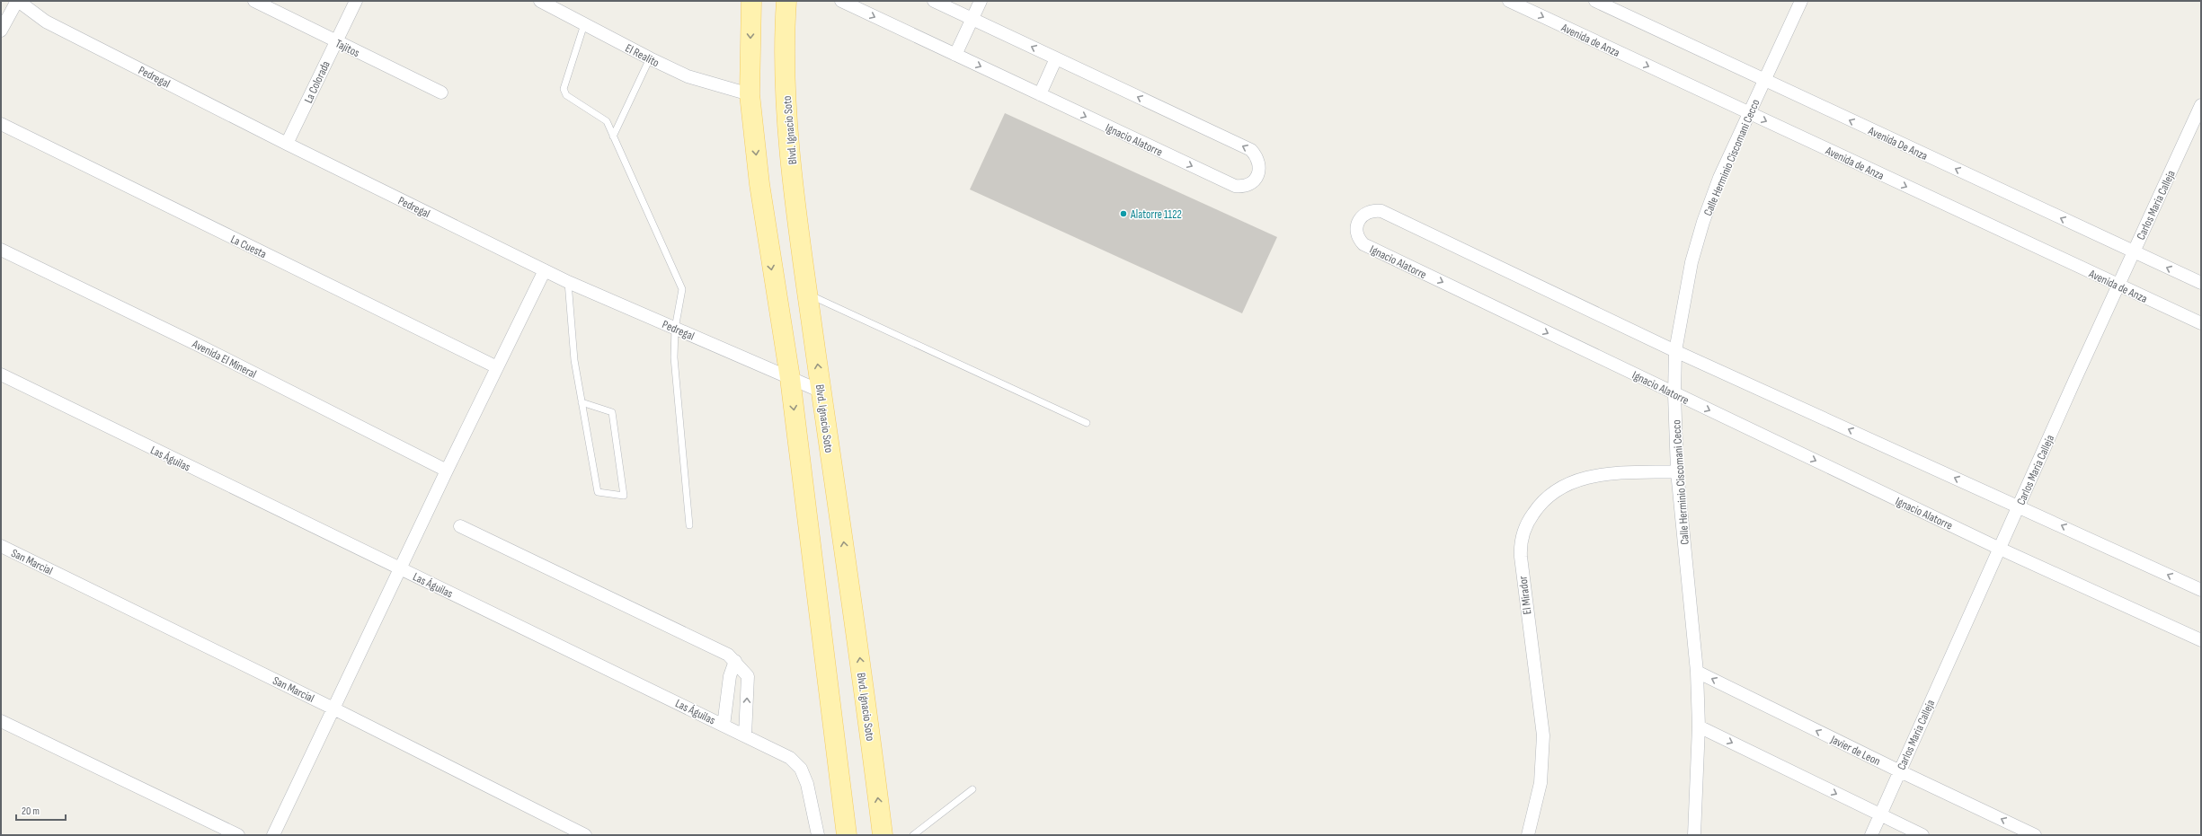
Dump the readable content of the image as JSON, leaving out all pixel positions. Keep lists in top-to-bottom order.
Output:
{
  "streets": {
    "main road": ["Blvd. Ignacio Soto"],
    "street": [
      "Avenida de Anza",
      "Tajitos",
      "El Realito",
      "Pedregal",
      "La Colorada",
      "Ignacio Alatorre",
      "Avenida De Anza",
      "Calle Herminio Ciscomani Cecco",
      "Carlos Maria Calleja",
      "La Cuesta",
      "Avenida El Mineral",
      "Las Águilas",
      "San Marcial",
      "El Mirador",
      "Javier de Leon"
    ]
  },
  "crossings": [
    ["Avenida de Anza", "Calle Herminio Ciscomani Cecco"],
    ["Avenida de Anza", "Carlos Maria Calleja"],
    ["Tajitos", "La Colorada"],
    ["Pedregal", "La Colorada"],
    ["Pedregal", "Blvd. Ignacio Soto"],
    ["Ignacio Alatorre", "Calle Herminio Ciscomani Cecco"],
    ["Ignacio Alatorre", "Carlos Maria Calleja"],
    ["Avenida De Anza", "Calle Herminio Ciscomani Cecco"],
    ["Avenida De Anza", "Carlos Maria Calleja"],
    ["Calle Herminio Ciscomani Cecco", "El Mirador"],
    ["Calle Herminio Ciscomani Cecco", "Javier de Leon"],
    ["Carlos Maria Calleja", "Javier de Leon"]
  ],
  "one_way": ["Avenida de Anza", "Avenida De Anza"],
  "places": ["Alatorre 1122"],
  "scale_bar": "20 m"
}
